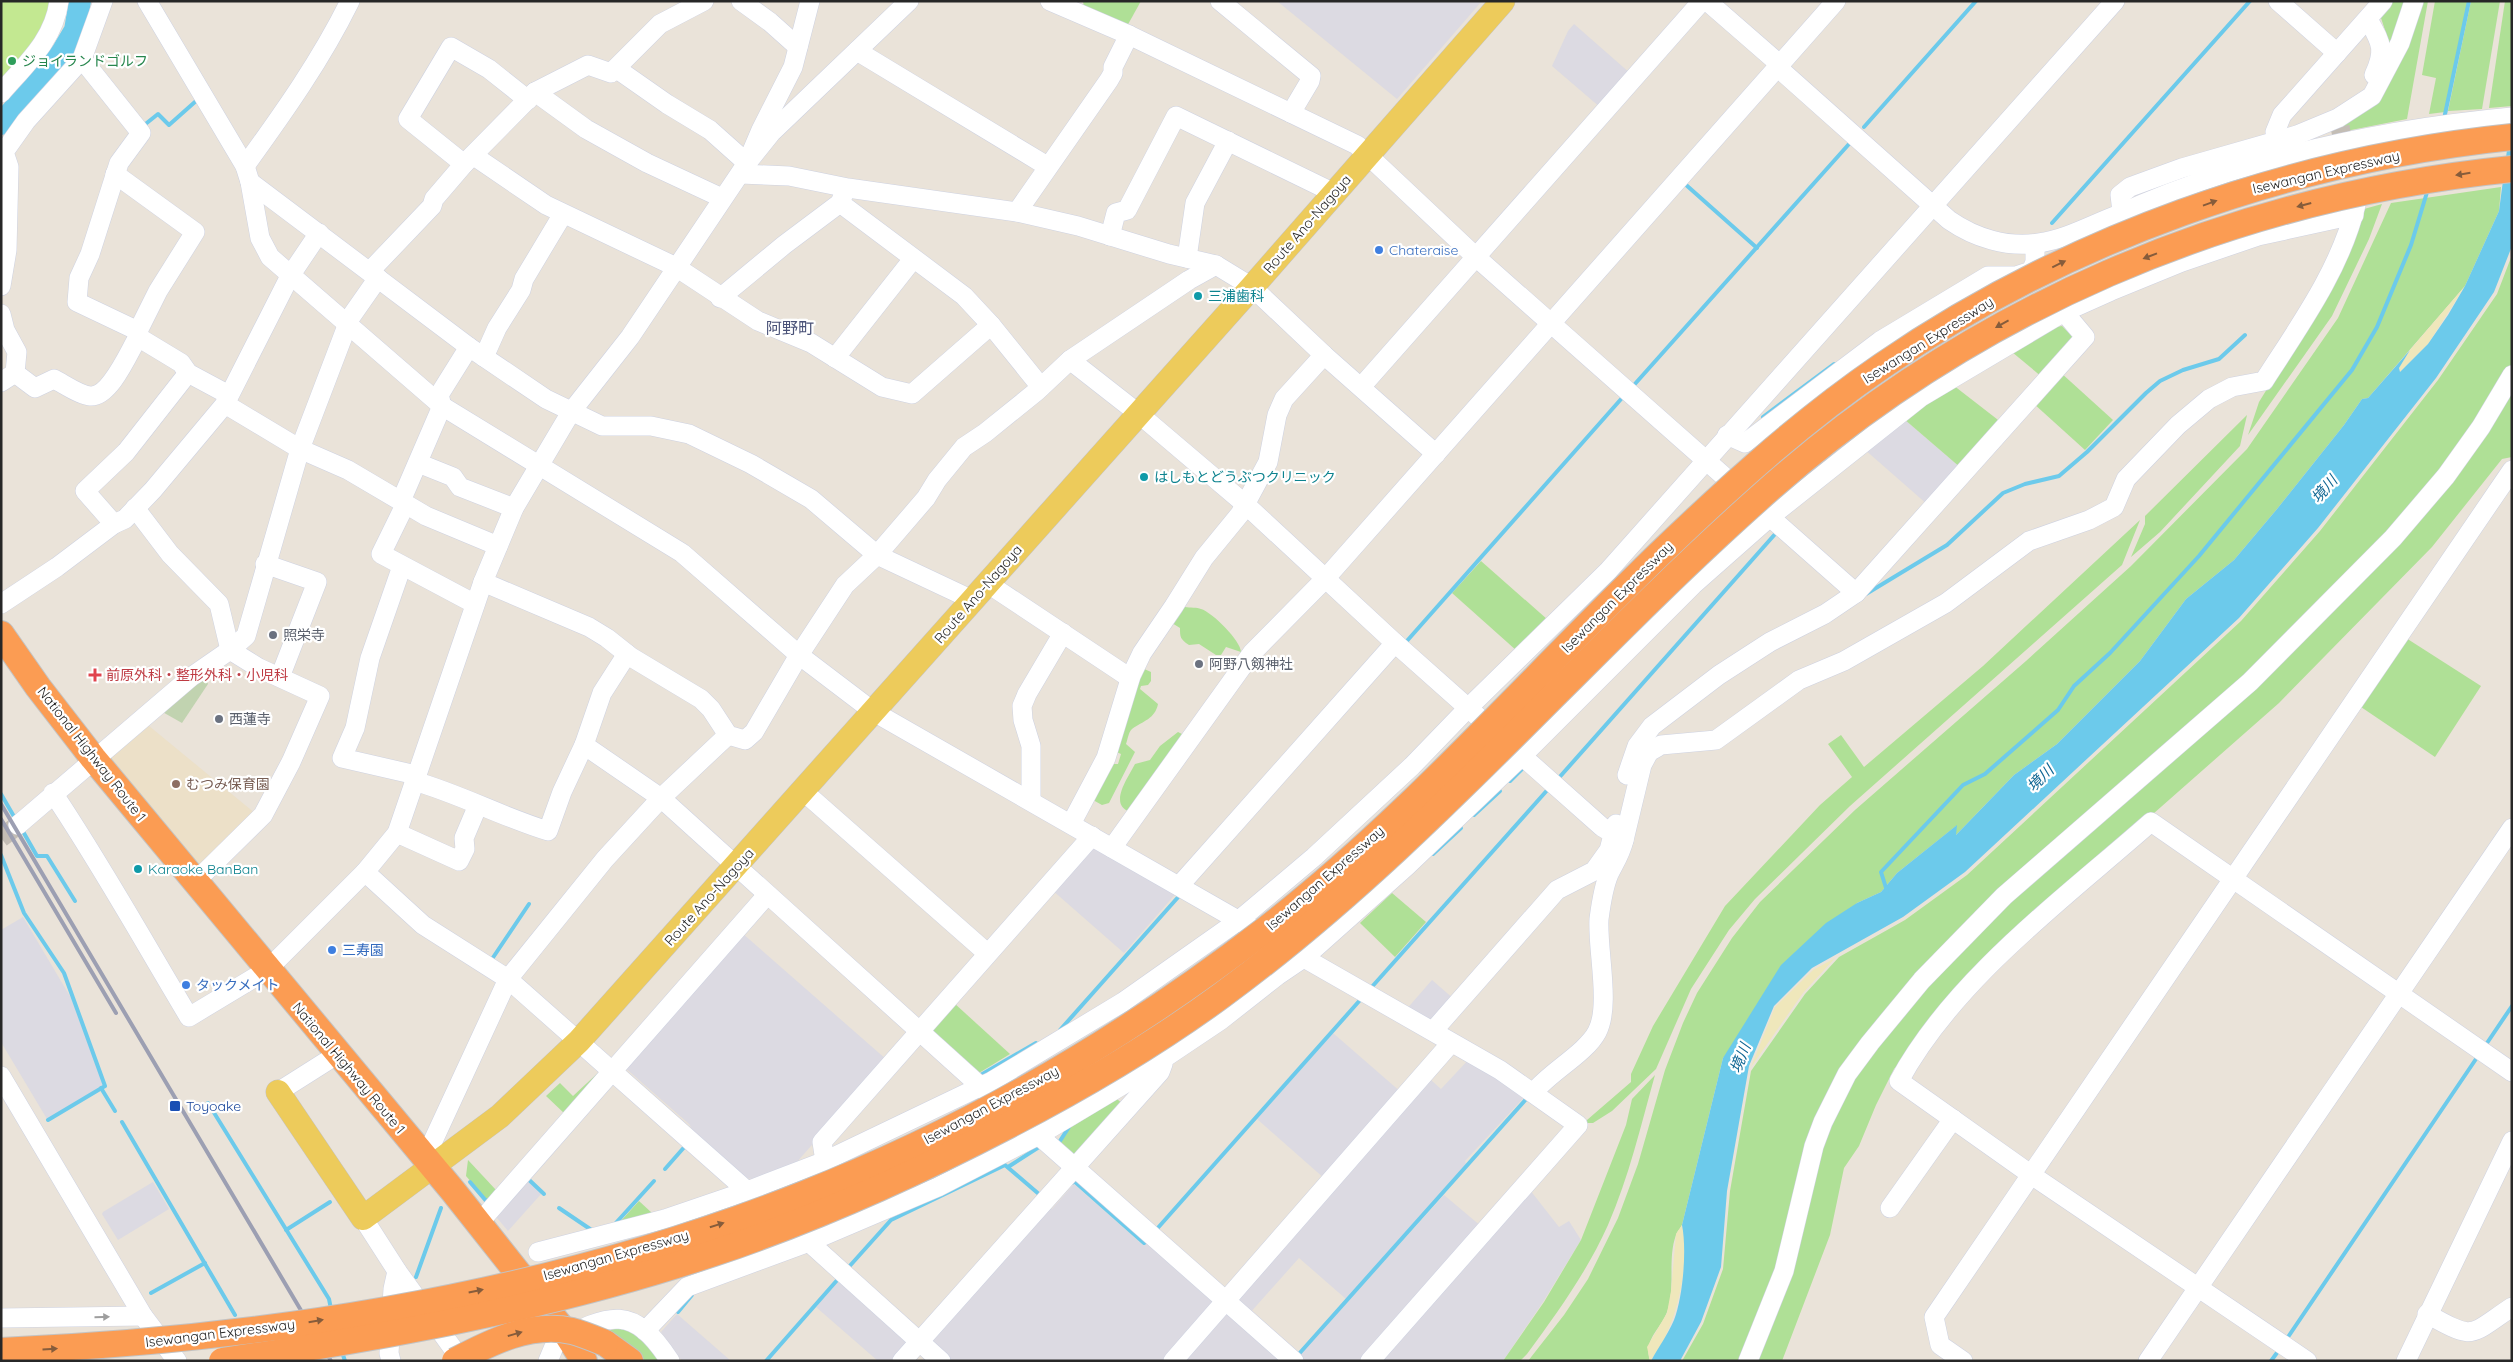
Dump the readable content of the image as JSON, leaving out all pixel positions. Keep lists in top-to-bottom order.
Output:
{
  "streets": {
    "highway": ["Isewangan Expressway", "National Highway Route 1"],
    "main road": ["Route Ano-Nagoya"]
  },
  "crossings": [
    ["Route Ano-Nagoya", "National Highway Route 1"]
  ],
  "districts": ["阿野町"],
  "water": ["境川"],
  "places": {
    "other": [
      "ジョイランドゴルフ",
      "Chateraise",
      "三浦歯科",
      "はしもとどうぶつクリニック",
      "照栄寺",
      "阿野八剱神社",
      "西蓮寺",
      "むつみ保育園",
      "Karaoke BanBan",
      "三寿園",
      "タックメイト"
    ],
    "health": ["前原外科・整形外科・小児科"],
    "transit": ["Toyoake"]
  }
}
